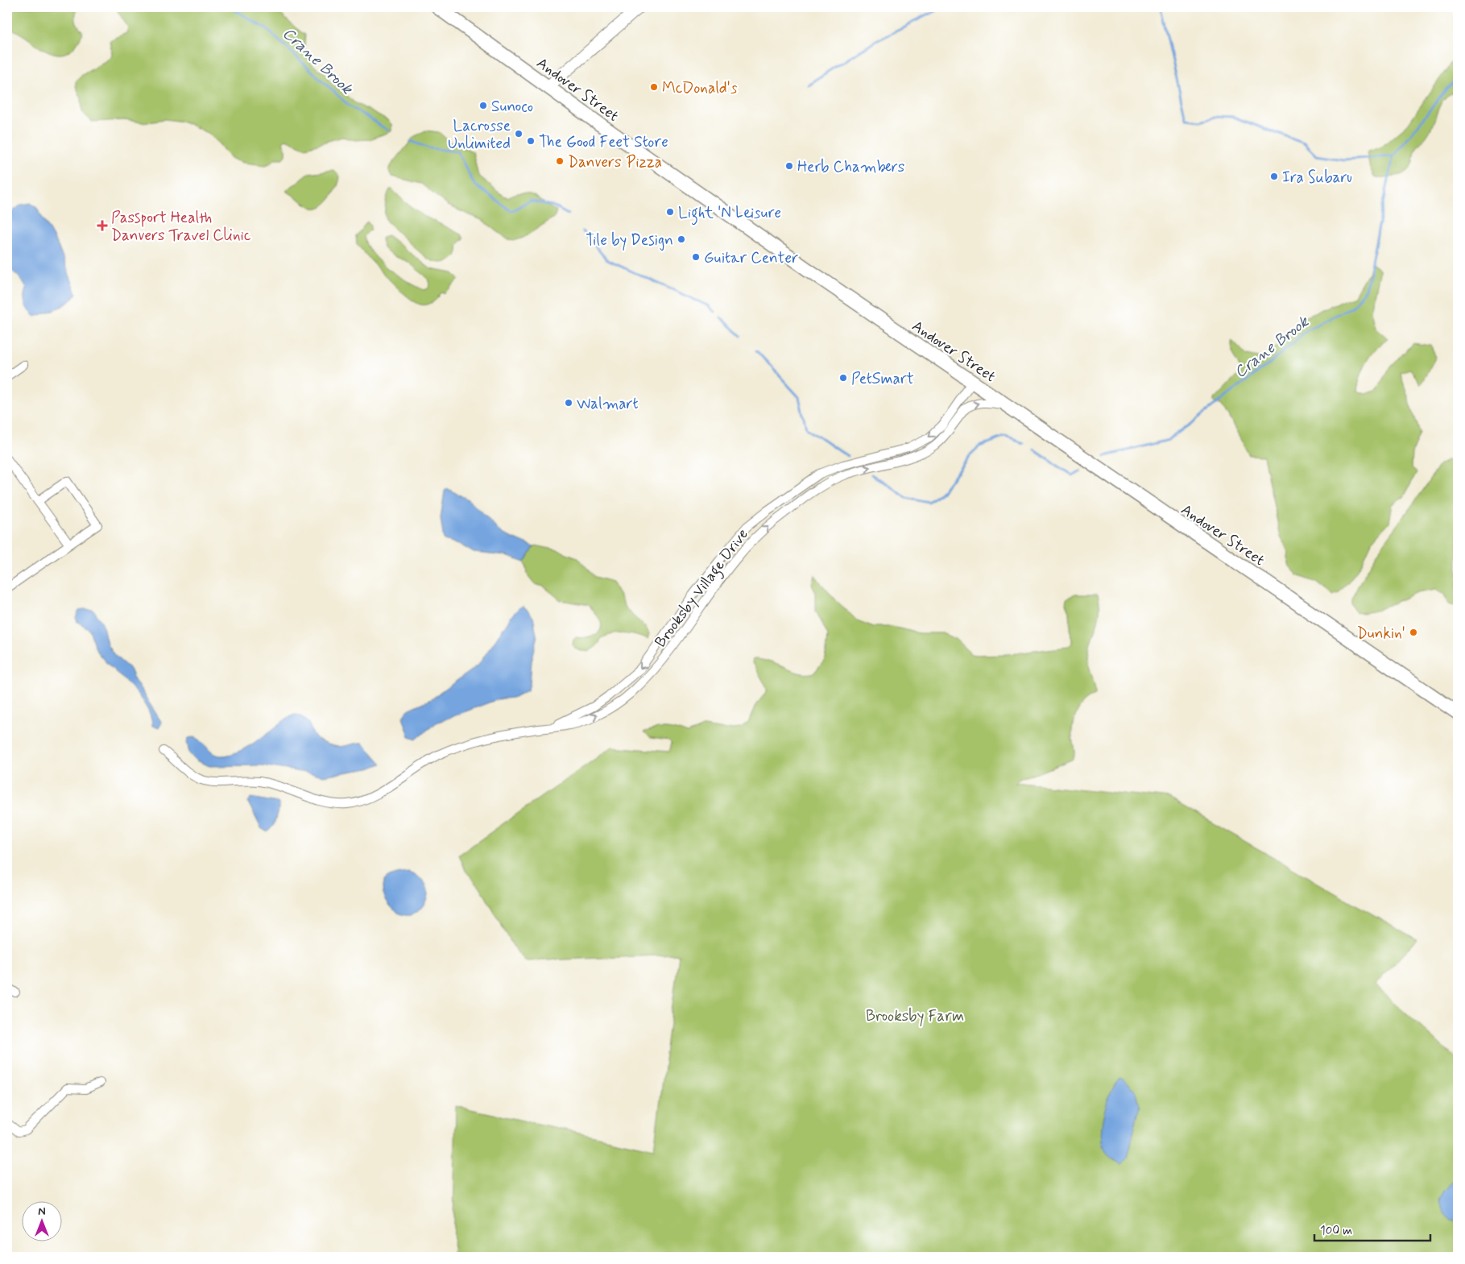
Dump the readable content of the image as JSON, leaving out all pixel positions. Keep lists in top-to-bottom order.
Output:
{
  "streets": {
    "highway": ["Andover Street"],
    "street": ["Brooksby Village Drive"]
  },
  "crossings": [
    ["Andover Street", "Brooksby Village Drive"]
  ],
  "water": ["Crane Brook"],
  "parks": ["Brooksby Farm"],
  "places": {
    "other": [
      "McDonald's",
      "Sunoco",
      "Lacrosse Unlimited",
      "The Good Feet Store",
      "Danvers Pizza",
      "Herb Chambers",
      "Ira Subaru",
      "Light 'N Leisure",
      "Tile by Design",
      "Guitar Center",
      "PetSmart",
      "Walmart",
      "Dunkin'"
    ],
    "health": ["Passport Health Danvers Travel Clinic"]
  },
  "scale_bar": "100 m",
  "north": "top"
}
